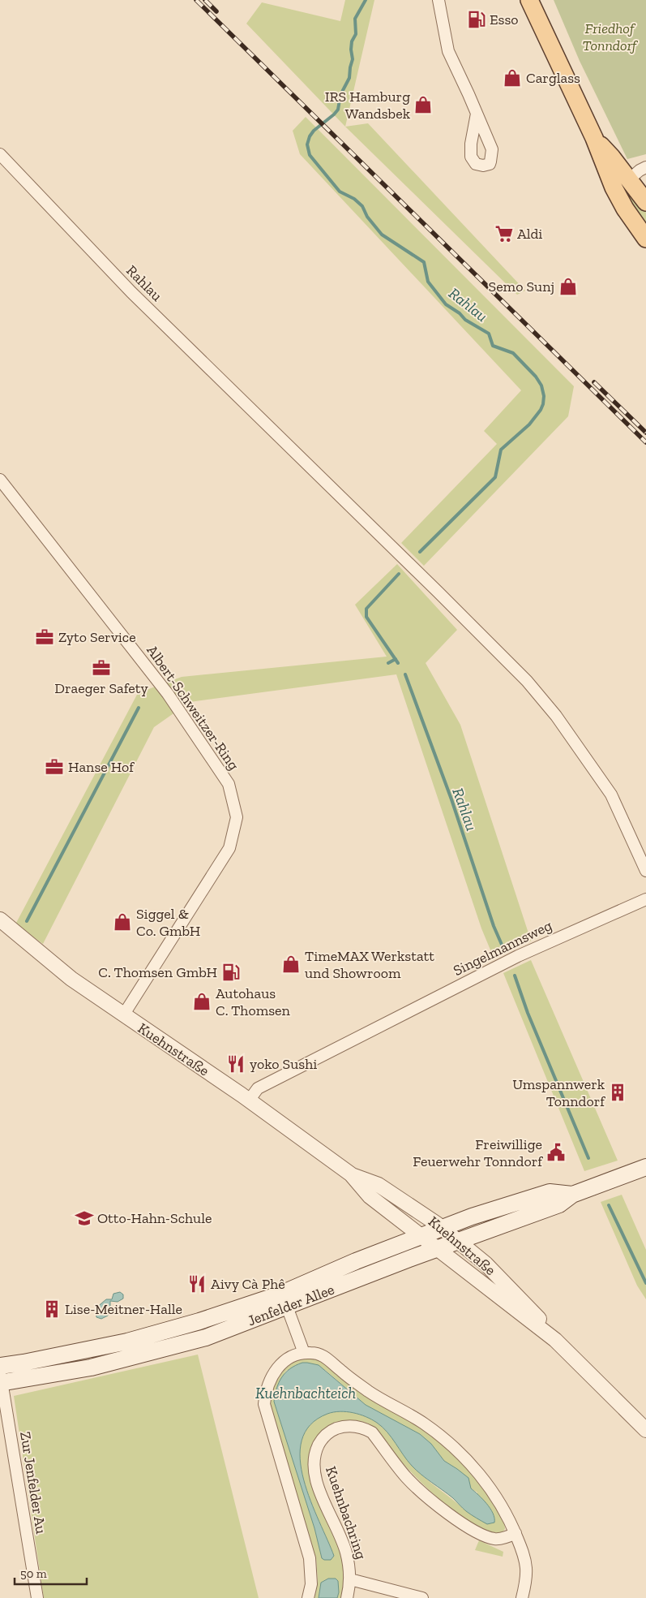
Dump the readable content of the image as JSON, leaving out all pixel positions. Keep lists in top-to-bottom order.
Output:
{
  "streets": {
    "main road": ["Jenfelder Allee"],
    "street": [
      "Rahlau",
      "Albert-Schweitzer-Ring",
      "Singelmannsweg",
      "Kuehnstraße",
      "Zur Jenfelder Au",
      "Kuehnbachring"
    ]
  },
  "crossings": [
    ["Albert-Schweitzer-Ring", "Kuehnstraße"],
    ["Singelmannsweg", "Kuehnstraße"],
    ["Kuehnstraße", "Jenfelder Allee"],
    ["Jenfelder Allee", "Zur Jenfelder Au"]
  ],
  "water": ["Rahlau", "Kuehnbachteich"],
  "parks": ["Friedhof Tonndorf"],
  "places": {
    "fuel station": ["Esso", "C. Thomsen GmbH"],
    "shop": [
      "Carglass",
      "IRS Hamburg Wandsbek",
      "Semo Sunj",
      "Siggel & Co. GmbH",
      "TimeMAX Werkstatt und Showroom",
      "Autohaus C. Thomsen"
    ],
    "supermarket": ["Aldi"],
    "office": ["Zyto Service", "Draeger Safety", "Hanse Hof"],
    "restaurant": ["yoko Sushi", "Aivy Cà Phê"],
    "building": ["Umspannwerk Tonndorf", "Lise-Meitner-Halle"],
    "public building": ["Freiwillige Feuerwehr Tonndorf"],
    "school or university": ["Otto-Hahn-Schule"]
  },
  "scale_bar": "50 m"
}
